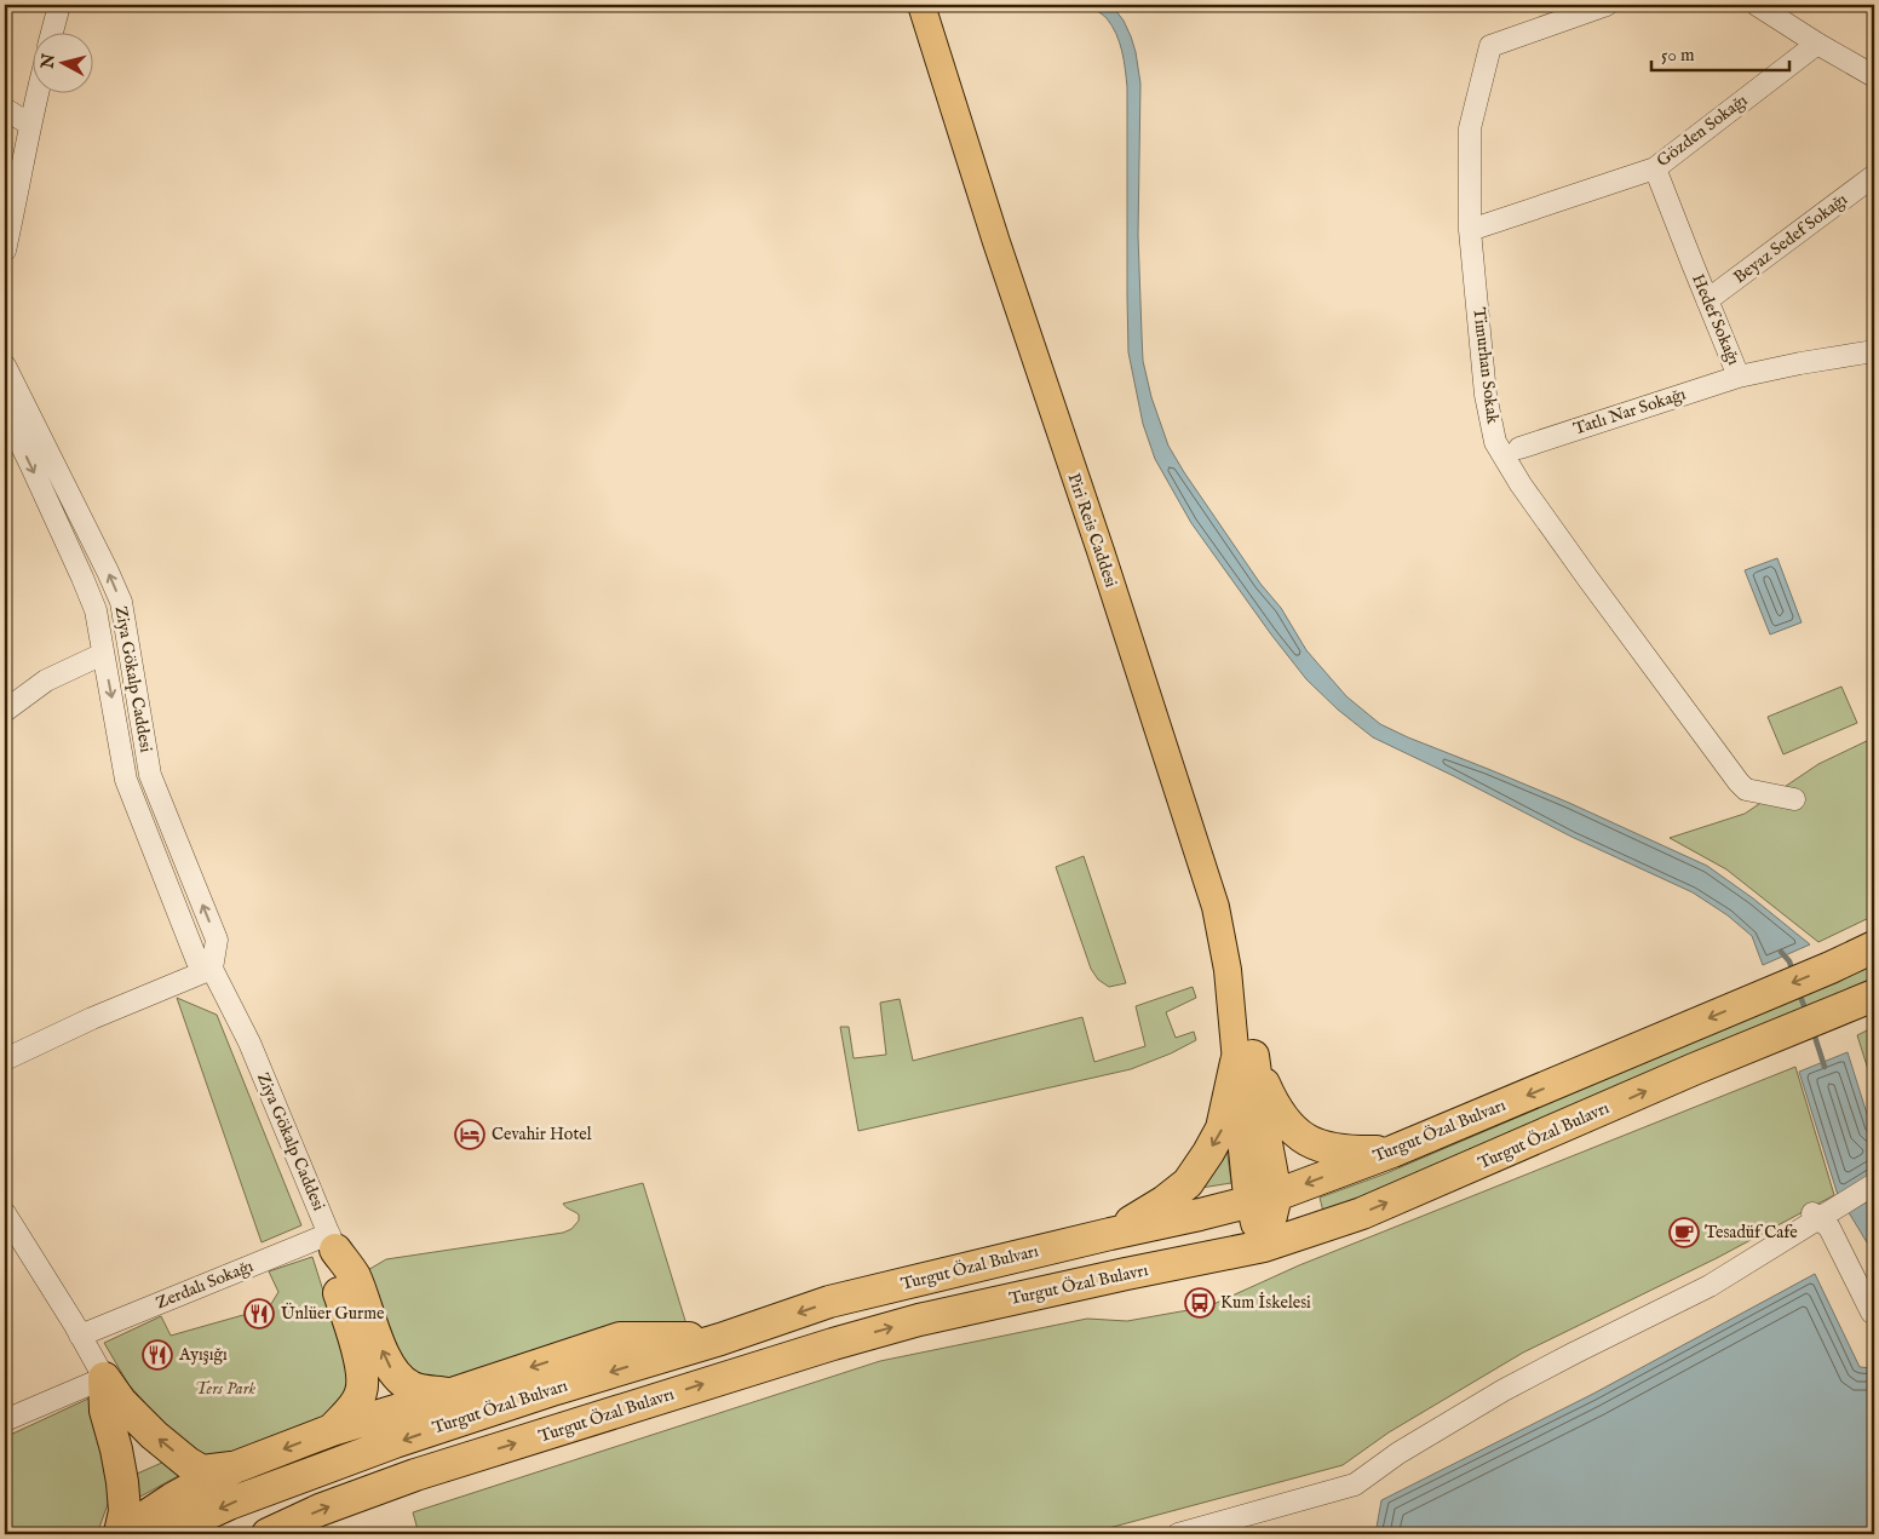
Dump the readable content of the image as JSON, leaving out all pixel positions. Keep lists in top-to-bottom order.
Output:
{
  "streets": {
    "highway": ["Turgut Özal Bulvarı", "Turgut Özal Bulavrı"],
    "main road": ["Piri Reis Caddesi"],
    "street": [
      "Gözden Sokağı",
      "Beyaz Sedef Sokağı",
      "Hedef Sokağı",
      "Timurhan Sokak",
      "Tatlı Nar Sokağı",
      "Ziya Gökalp Caddesi",
      "Zerdalı Sokağı"
    ]
  },
  "crossings": [
    ["Gözden Sokağı", "Hedef Sokağı"],
    ["Gözden Sokağı", "Timurhan Sokak"],
    ["Beyaz Sedef Sokağı", "Hedef Sokağı"],
    ["Hedef Sokağı", "Tatlı Nar Sokağı"],
    ["Ziya Gökalp Caddesi", "Zerdalı Sokağı"]
  ],
  "one_way": ["Turgut Özal Bulavrı"],
  "parks": ["Ters Park"],
  "places": {
    "hotel": ["Cevahir Hotel"],
    "cafe": ["Tesadüf Cafe"],
    "bus stop": ["Kum İskelesi"],
    "restaurant": ["Ünlüer Gurme", "Ayışığı"]
  },
  "scale_bar": "50 m",
  "north": "left"
}
